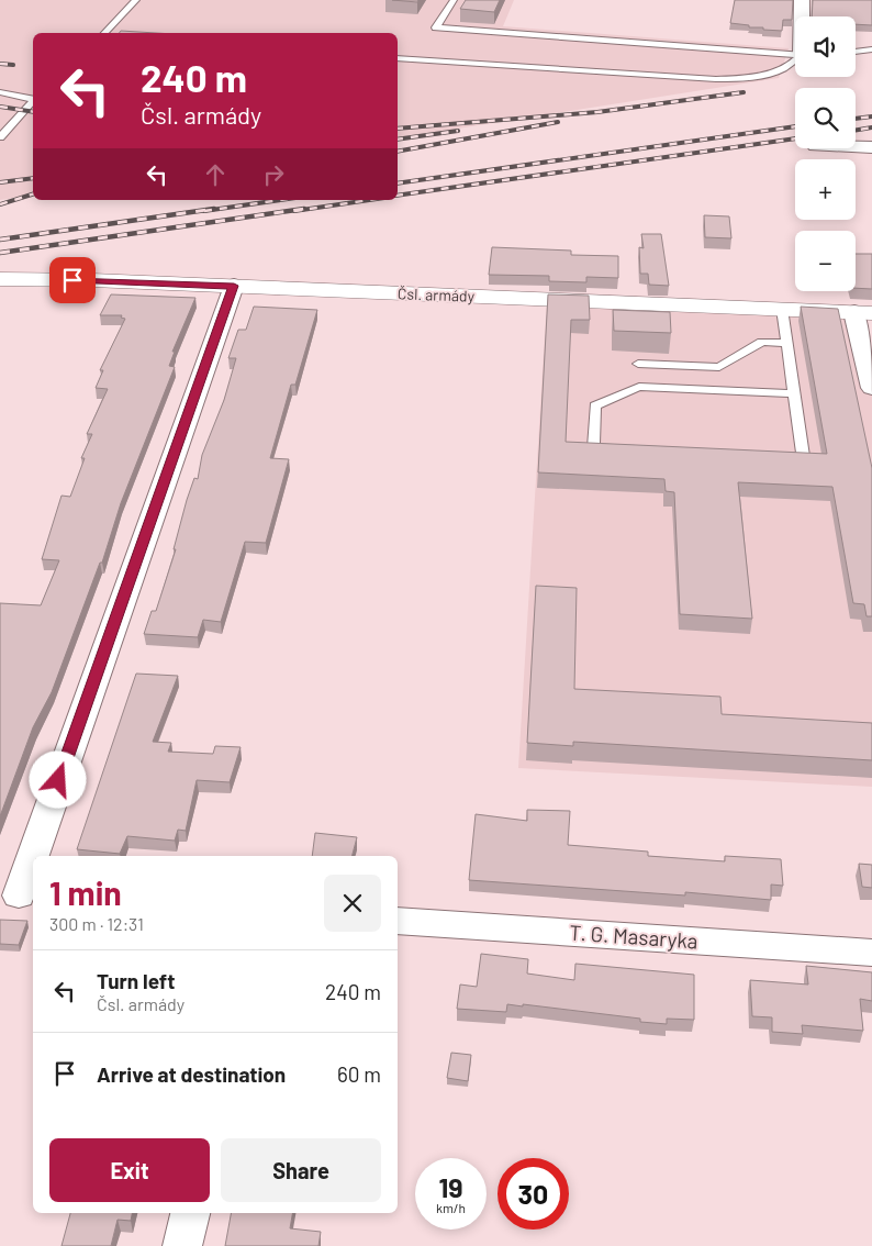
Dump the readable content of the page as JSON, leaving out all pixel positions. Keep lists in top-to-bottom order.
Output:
{
  "streets": {
    "street": ["Čsl. armády", "T. G. Masaryka"]
  },
  "page": {
    "map_buttons": ["+", "−"],
    "turn": ["240 m", "Čsl. armády"],
    "heading": ["1 min", "300 m · 12:31"],
    "list": [
      {
        "name": "Turn left",
        "note": "Čsl. armády",
        "value": "240 m"
      },
      {
        "name": "Arrive at destination",
        "value": "60 m"
      }
    ],
    "buttons": ["Exit", "Share"],
    "speed": "19 km/h",
    "limit": "30"
  }
}
